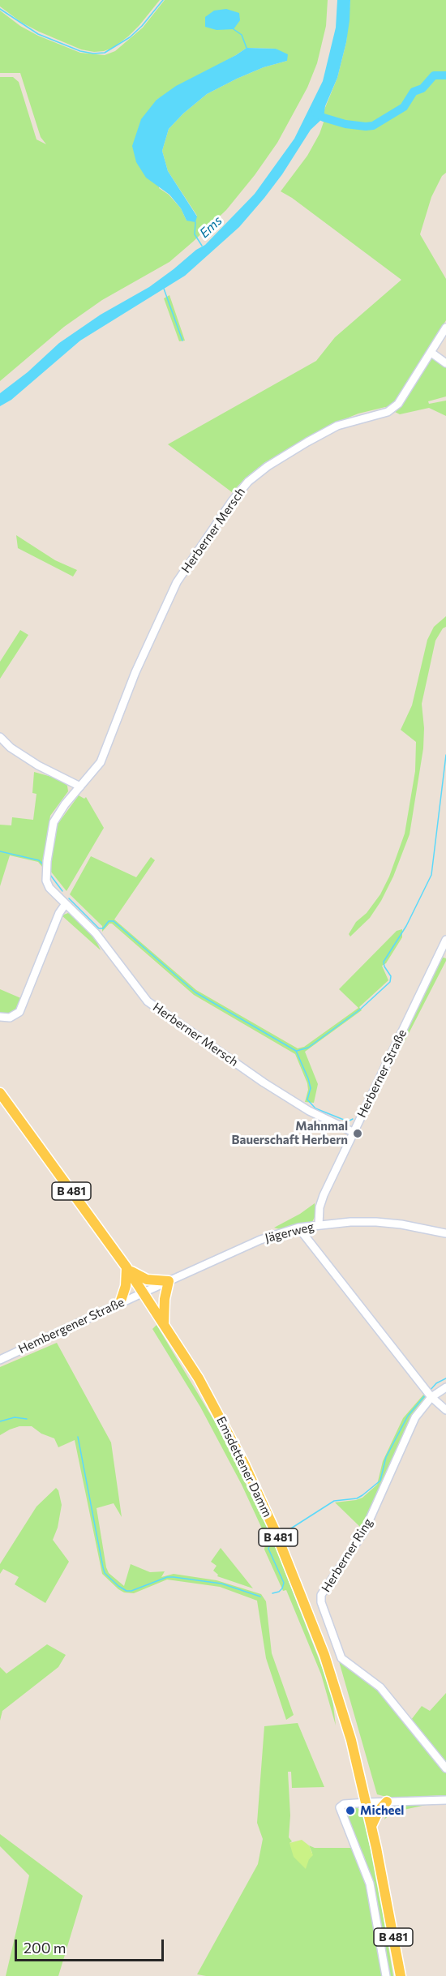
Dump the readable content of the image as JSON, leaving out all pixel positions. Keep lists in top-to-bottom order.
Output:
{
  "streets": {
    "main road": ["B 481", "Emsdettener Damm"],
    "street": [
      "Herberner Mersch",
      "Herberner Straße",
      "Jägerweg",
      "Hembergener Straße",
      "Herberner Ring"
    ]
  },
  "crossings": [
    ["Herberner Mersch", "Herberner Straße"],
    ["Herberner Straße", "Jägerweg"],
    ["Jägerweg", "Hembergener Straße"],
    ["Jägerweg", "Emsdettener Damm"],
    ["Hembergener Straße", "Emsdettener Damm"]
  ],
  "water": ["Ems"],
  "places": ["Mahnmal Bauerschaft Herbern", "Micheel"],
  "scale_bar": "200 m"
}
